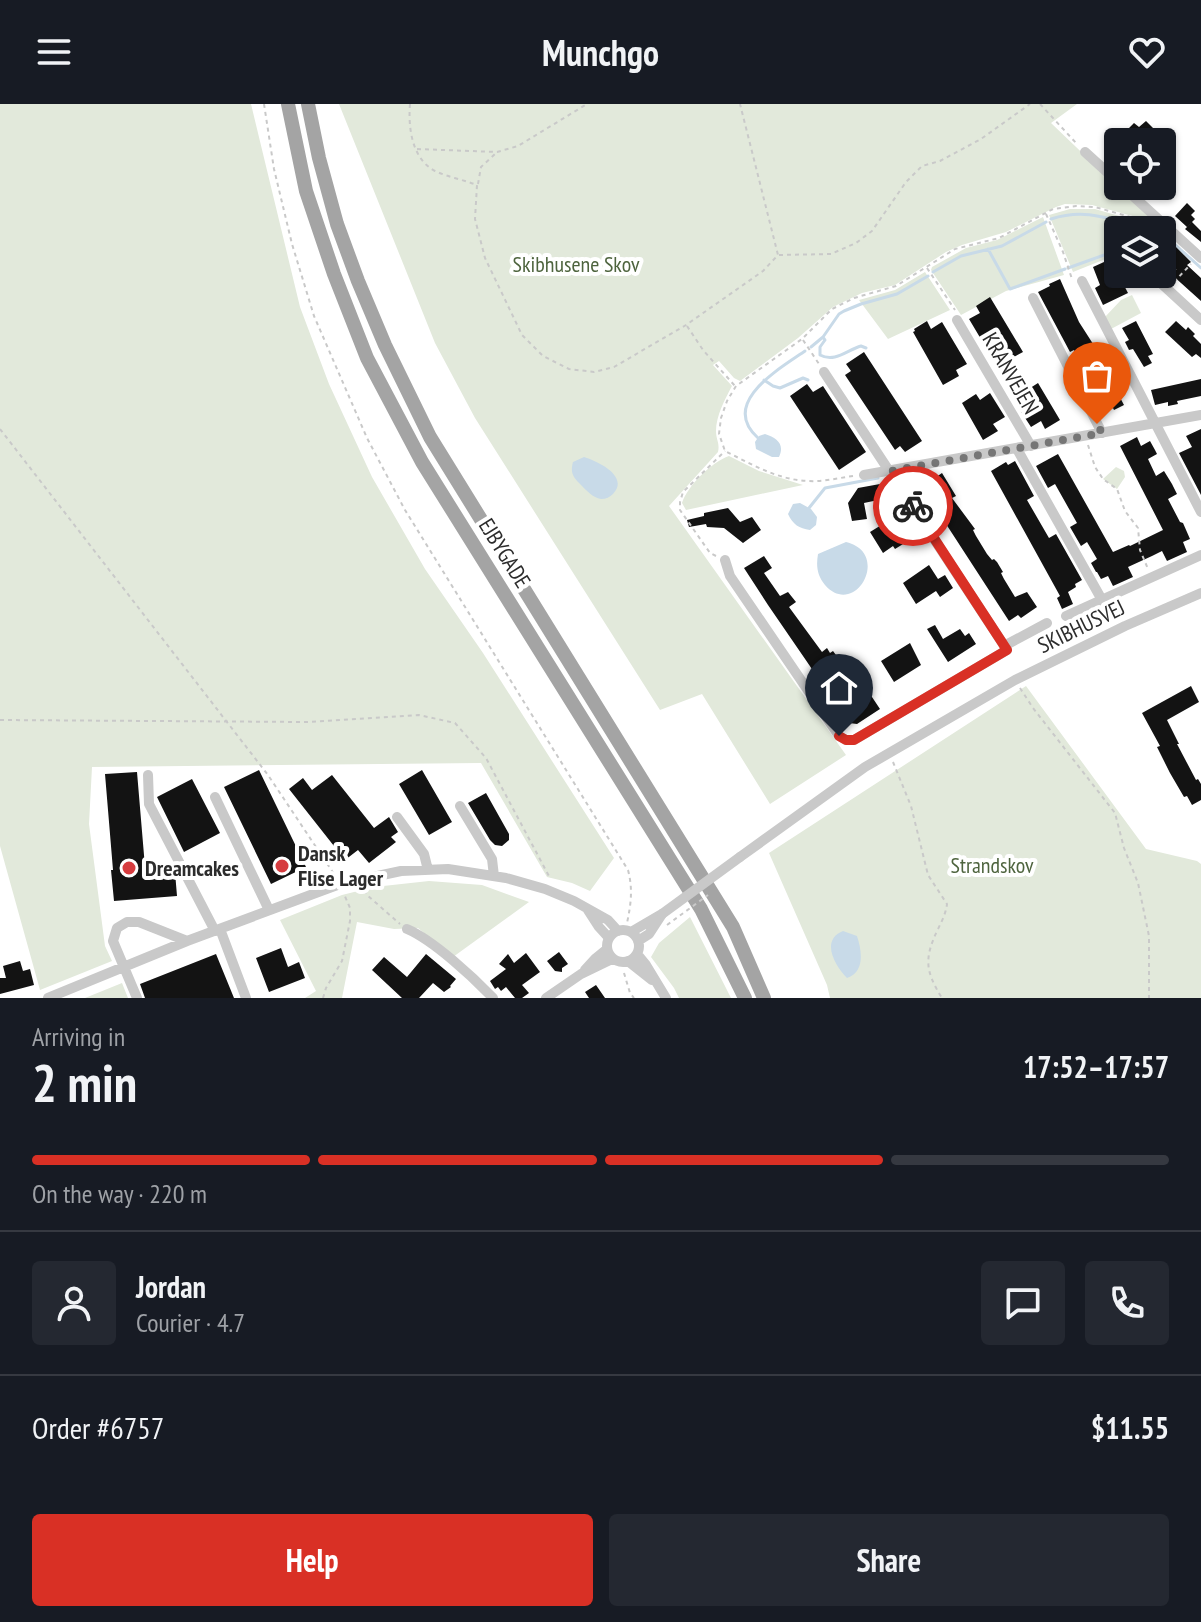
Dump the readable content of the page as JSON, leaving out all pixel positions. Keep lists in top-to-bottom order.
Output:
{
  "streets": {
    "main road": ["EJBYGADE"],
    "street": ["KRANVEJEN", "SKIBHUSVEJ"]
  },
  "parks": ["Skibhusene Skov", "Strandskov"],
  "places": ["Dansk Flise Lager", "Dreamcakes"],
  "page": {
    "header": "Munchgo",
    "heading": ["2 min", "Arriving in", "17:52–17:57"],
    "panel": [
      "Jordan",
      "Courier · 4.7",
      "Order #6757",
      "$11.55"
    ],
    "bar": "On the way · 220 m",
    "buttons": ["Help", "Share"]
  }
}
